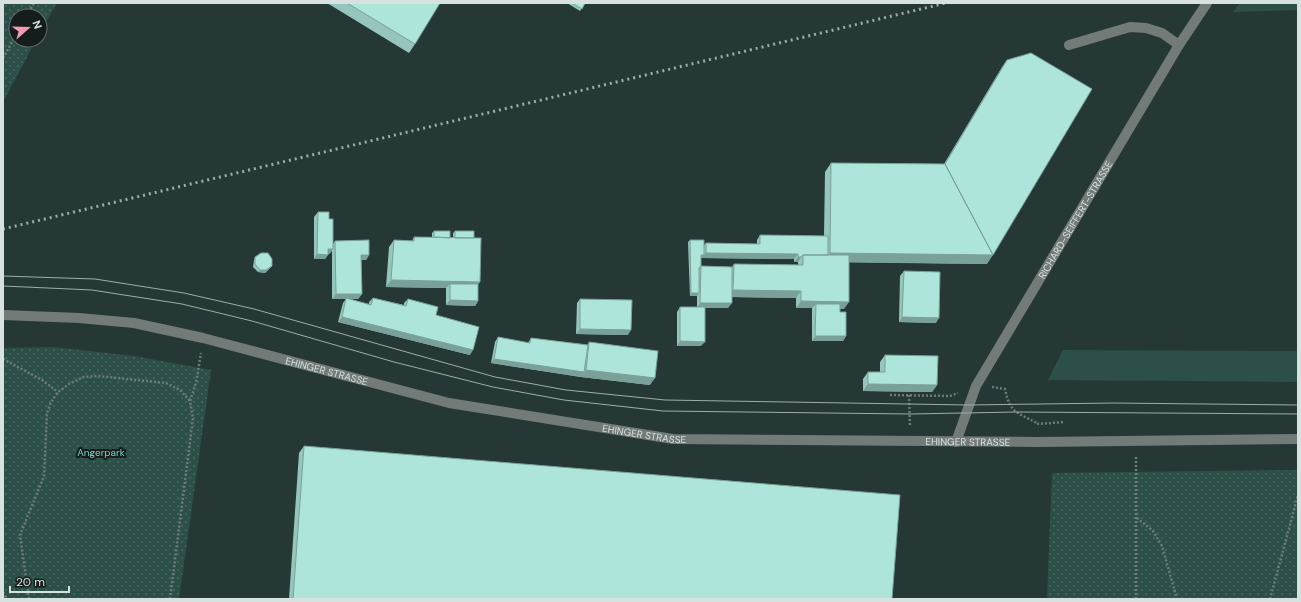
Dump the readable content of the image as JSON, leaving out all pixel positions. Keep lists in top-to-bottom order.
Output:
{
  "streets": {
    "street": ["RICHARD-SEIFFERT-STRASSE", "EHINGER STRASSE"]
  },
  "crossings": [
    ["RICHARD-SEIFFERT-STRASSE", "EHINGER STRASSE"]
  ],
  "parks": ["Angerpark"],
  "scale_bar": "20 m",
  "north": "right"
}
